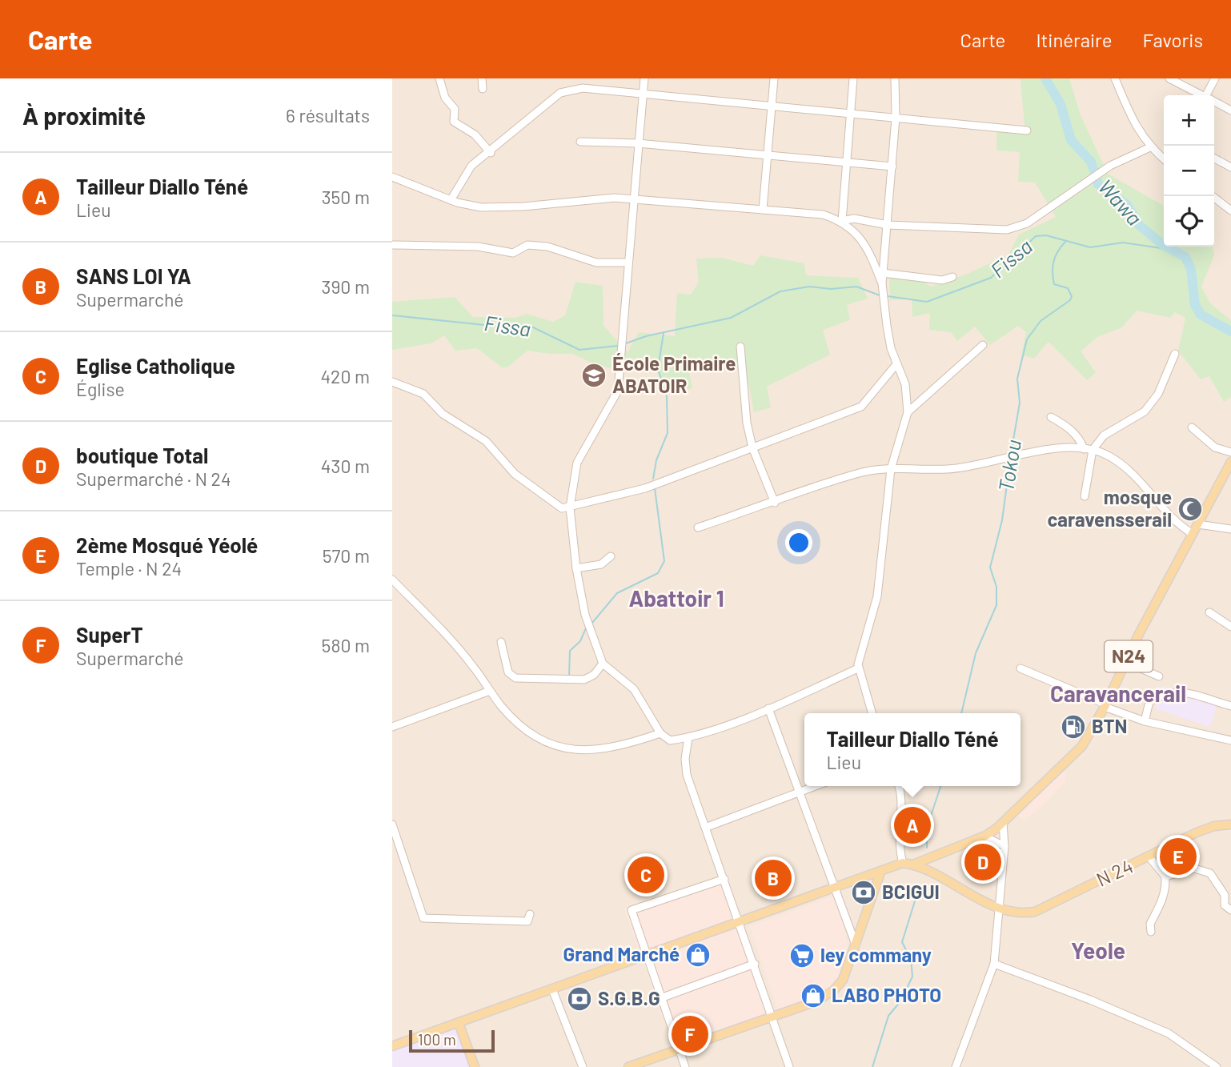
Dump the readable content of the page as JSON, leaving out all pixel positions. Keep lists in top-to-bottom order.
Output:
{
  "streets": {
    "main road": ["N24", "N 24"]
  },
  "crossings": [
    ["N24", "N 24"]
  ],
  "districts": ["Abattoir 1", "Caravancerail", "Yeole"],
  "water": ["Wawa", "Fissa", "Tokou"],
  "places": {
    "school or university": ["École Primaire ABATOIR"],
    "mosque": ["mosque caravensserail"],
    "fuel station": ["BTN"],
    "bank": ["BCIGUI", "S.G.B.G"],
    "shop": ["Grand Marché", "LABO PHOTO"],
    "supermarket": ["ley commany"]
  },
  "scale_bar": "100 m",
  "page": {
    "header": "Carte",
    "nav": ["Carte", "Itinéraire", "Favoris"],
    "heading": ["À proximité", "6 résultats"],
    "map_buttons": ["+", "−"],
    "list": [
      {
        "mark": "A",
        "name": "Tailleur Diallo Téné",
        "note": "Lieu",
        "value": "350 m"
      },
      {
        "mark": "B",
        "name": "SANS LOI YA",
        "note": "Supermarché",
        "value": "390 m"
      },
      {
        "mark": "C",
        "name": "Eglise Catholique",
        "note": "Église",
        "value": "420 m"
      },
      {
        "mark": "D",
        "name": "boutique Total",
        "note": "Supermarché · N 24",
        "value": "430 m"
      },
      {
        "mark": "E",
        "name": "2ème Mosqué Yéolé",
        "note": "Temple · N 24",
        "value": "570 m"
      },
      {
        "mark": "F",
        "name": "SuperT",
        "note": "Supermarché",
        "value": "580 m"
      }
    ],
    "popup": ["Tailleur Diallo Téné", "Lieu"],
    "pins": [
      "A",
      "E",
      "D",
      "C",
      "B",
      "F"
    ],
    "scale": "100 m"
  }
}
